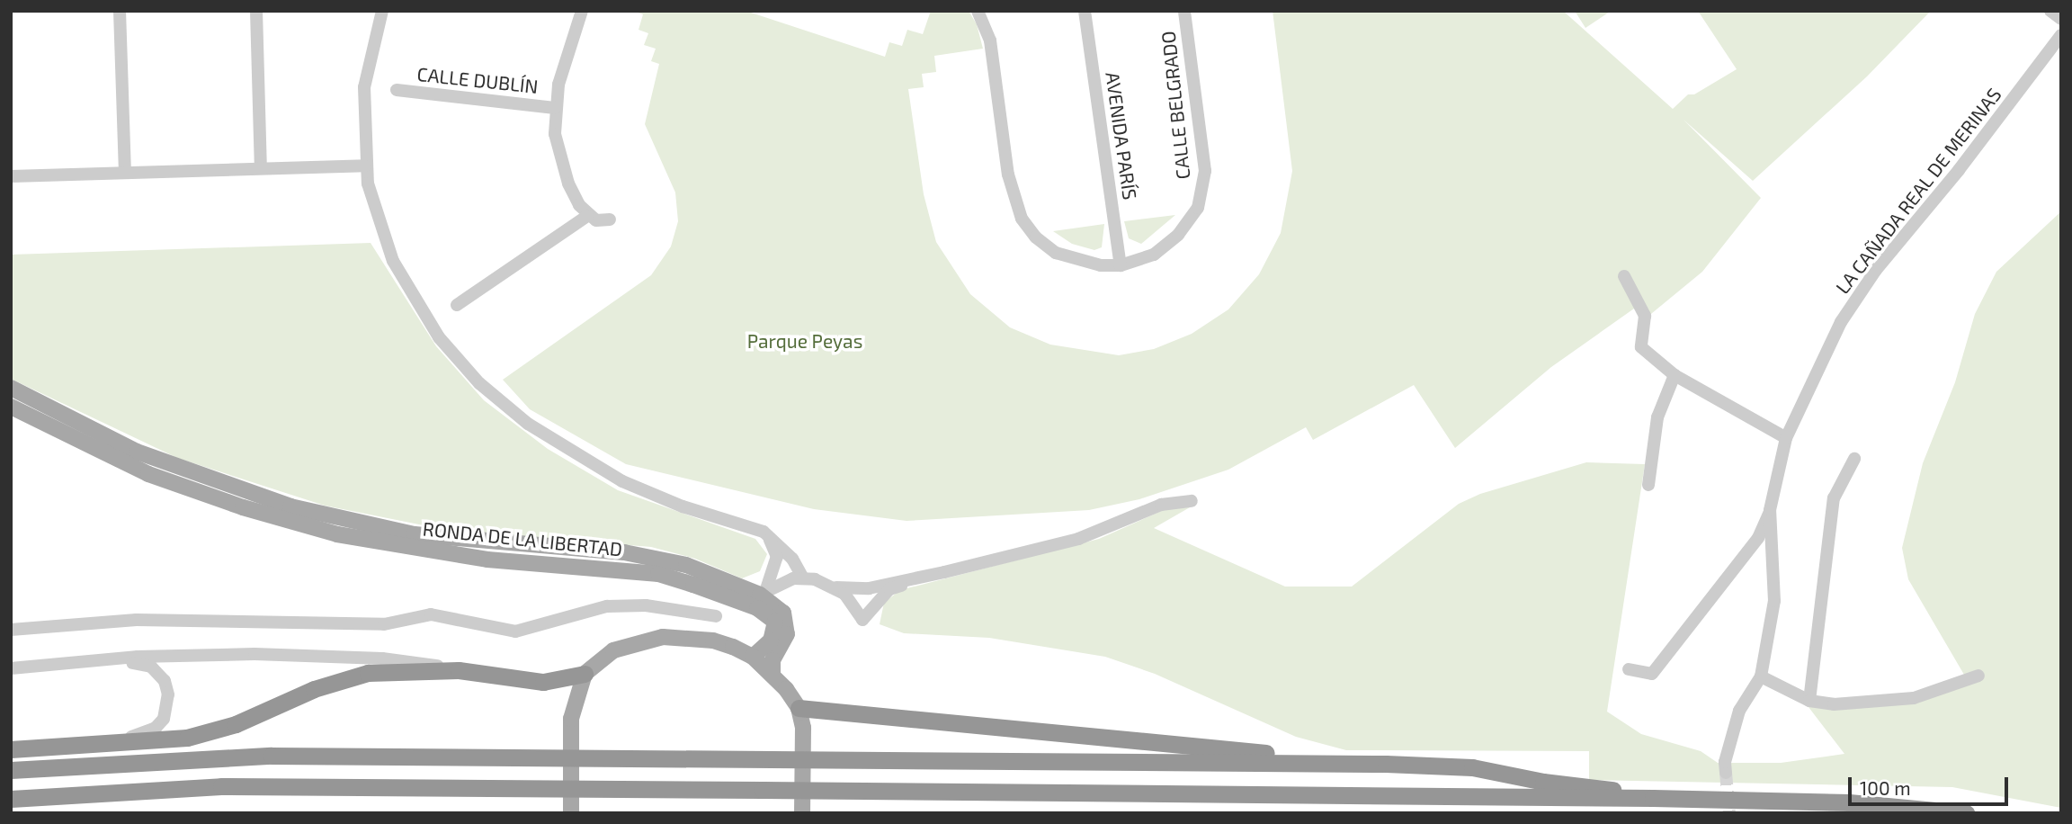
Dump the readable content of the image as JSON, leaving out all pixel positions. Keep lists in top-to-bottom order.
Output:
{
  "streets": {
    "main road": ["RONDA DE LA LIBERTAD"],
    "street": [
      "CALLE DUBLÍN",
      "CALLE BELGRADO",
      "AVENIDA PARÍS",
      "LA CAÑADA REAL DE MERINAS"
    ]
  },
  "crossings": [
    ["CALLE BELGRADO", "AVENIDA PARÍS"]
  ],
  "parks": ["Parque Peyas"],
  "scale_bar": "100 m"
}
